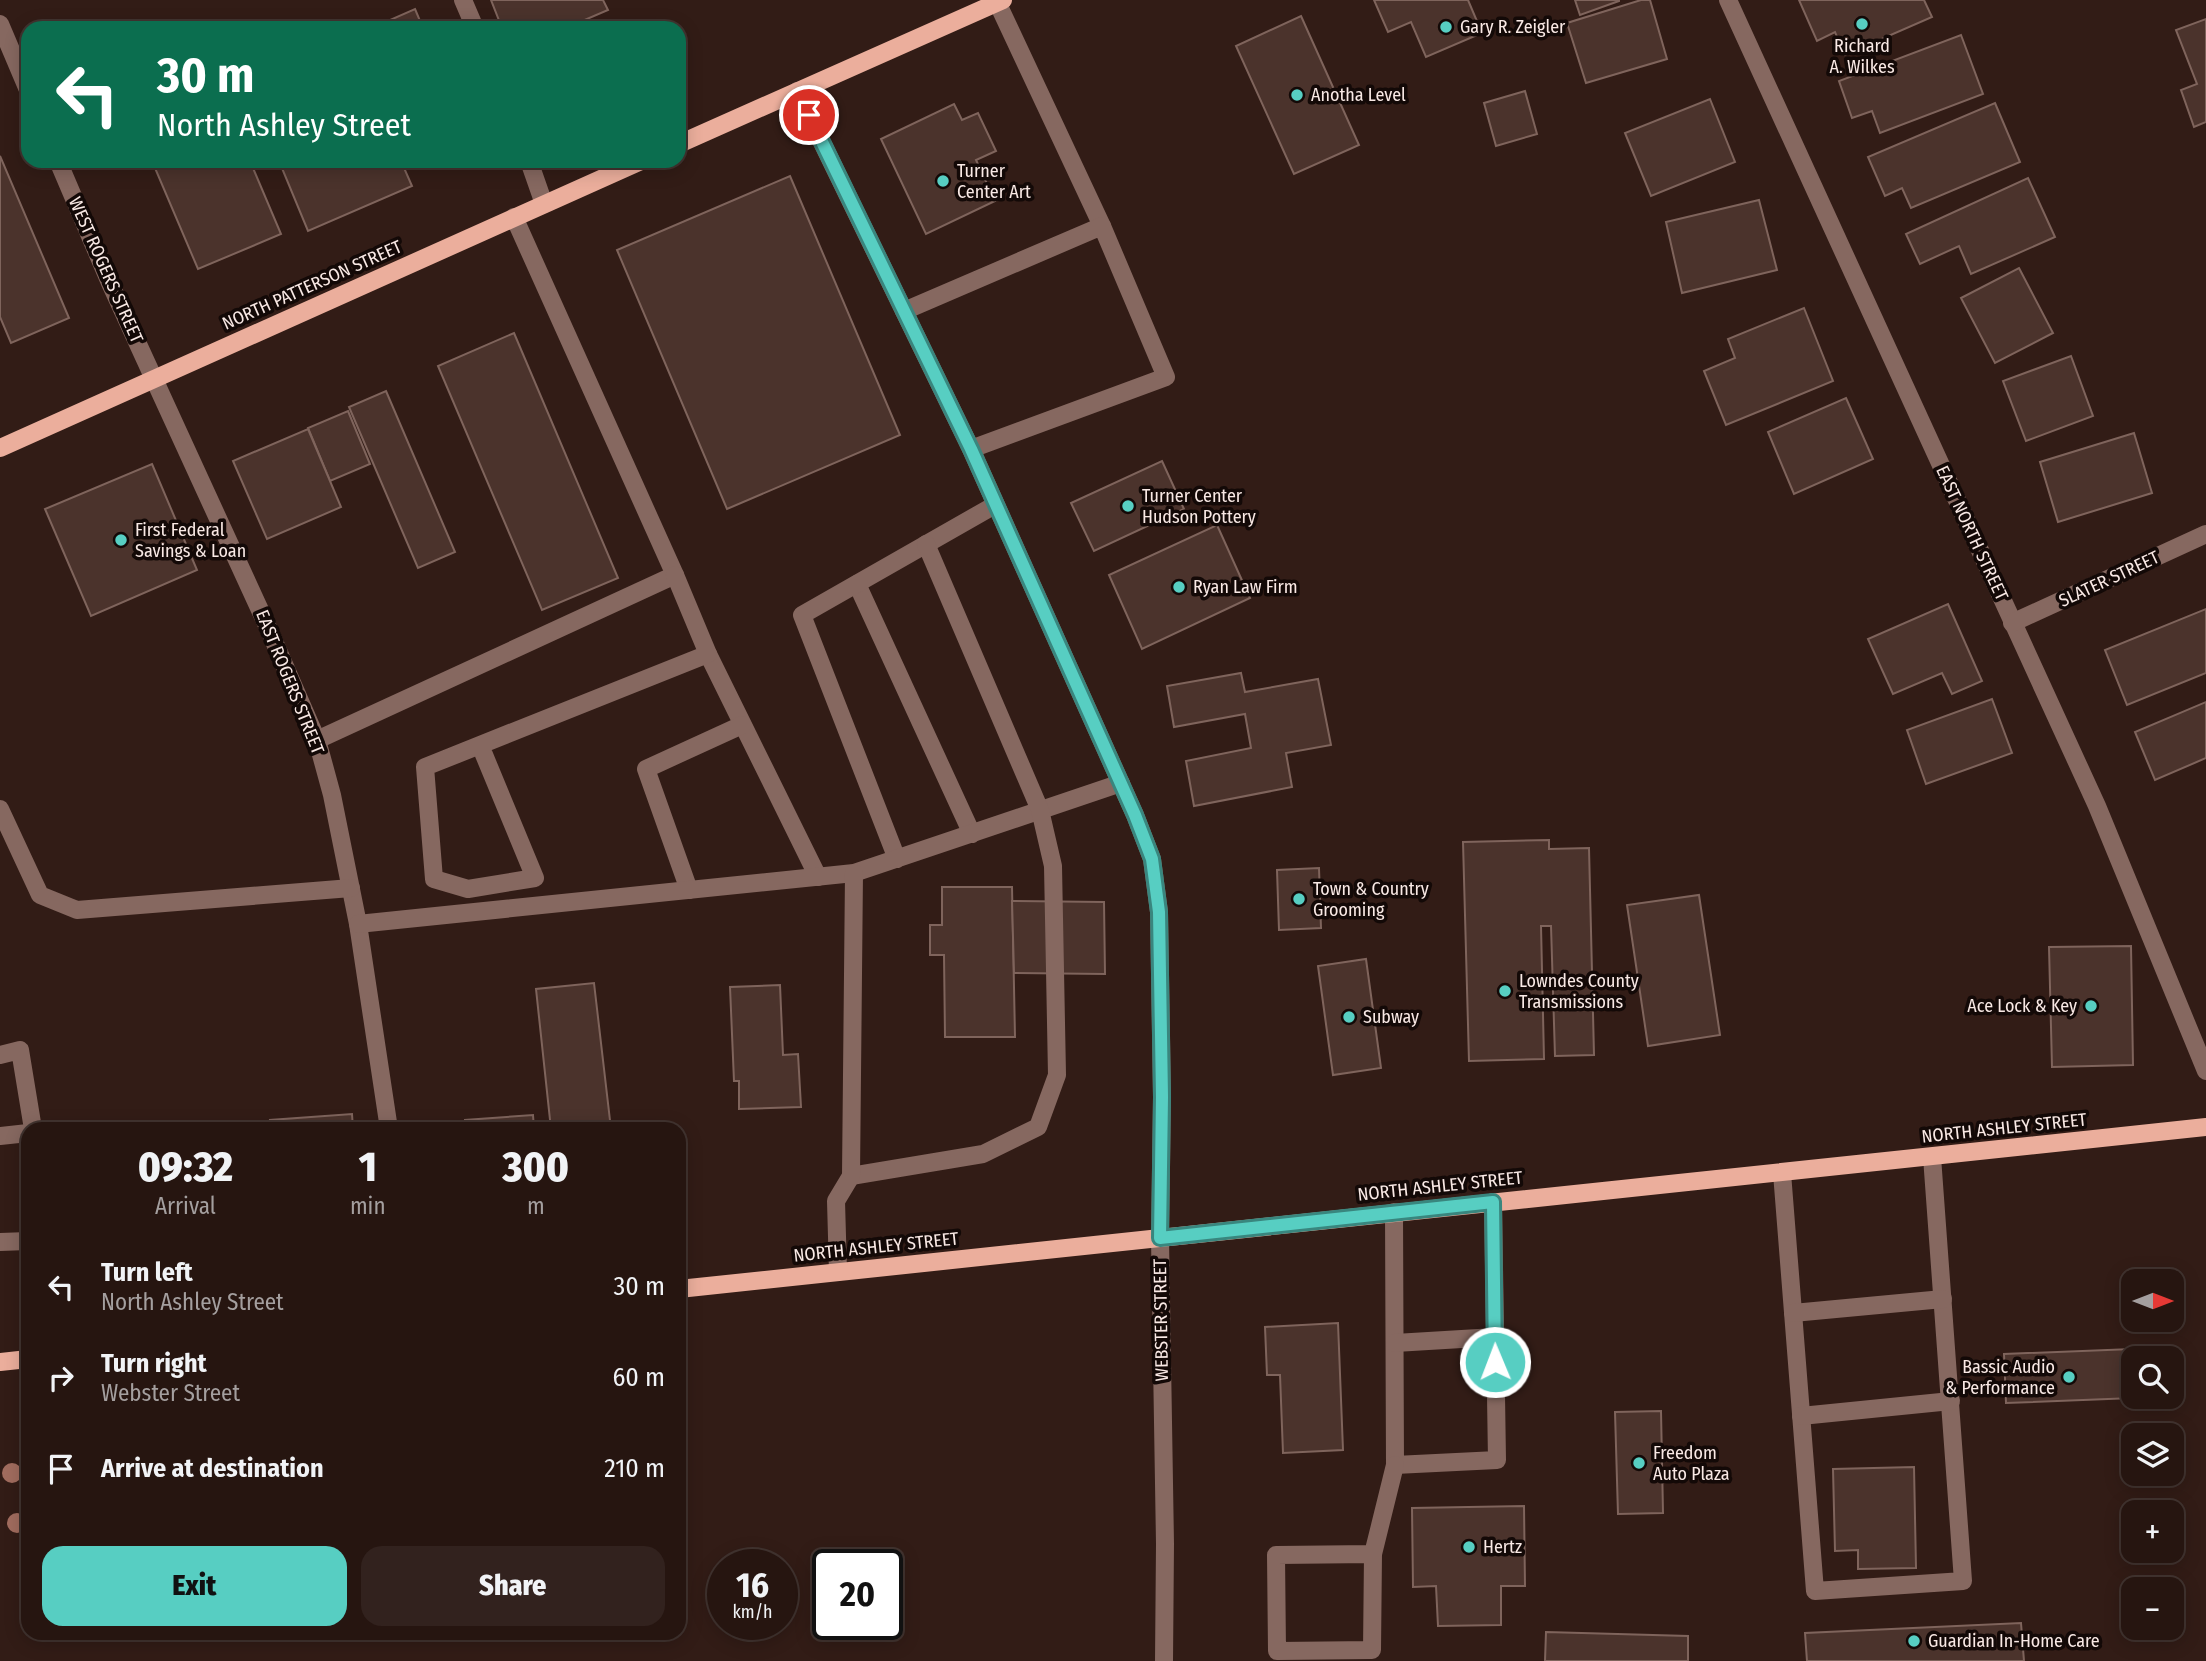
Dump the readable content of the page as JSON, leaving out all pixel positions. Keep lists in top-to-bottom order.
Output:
{
  "streets": {
    "main road": ["NORTH PATTERSON STREET", "NORTH ASHLEY STREET"],
    "street": [
      "WEST ROGERS STREET",
      "EAST NORTH STREET",
      "SLATER STREET",
      "EAST ROGERS STREET",
      "WEBSTER STREET"
    ]
  },
  "crossings": [
    ["WEST ROGERS STREET", "NORTH PATTERSON STREET"],
    ["WEST ROGERS STREET", "EAST ROGERS STREET"],
    ["NORTH PATTERSON STREET", "EAST ROGERS STREET"],
    ["EAST NORTH STREET", "SLATER STREET"],
    ["NORTH ASHLEY STREET", "WEBSTER STREET"]
  ],
  "places": [
    "Richard A. Wilkes",
    "Gary R. Zeigler",
    "Anotha Level",
    "Turner Center Art",
    "Turner Center Hudson Pottery",
    "First Federal Savings & Loan",
    "Ryan Law Firm",
    "Town & Country Grooming",
    "Lowndes County Transmissions",
    "Ace Lock & Key",
    "Subway",
    "Bassic Audio & Performance",
    "Freedom Auto Plaza",
    "Hertz",
    "Guardian In-Home Care"
  ],
  "north": "right",
  "page": {
    "turn": ["30 m", "North Ashley Street"],
    "eta": [
      "09:32",
      "Arrival",
      "1",
      "min",
      "300",
      "m"
    ],
    "list": [
      {
        "name": "Turn left",
        "note": "North Ashley Street",
        "value": "30 m"
      },
      {
        "name": "Turn right",
        "note": "Webster Street",
        "value": "60 m"
      },
      {
        "name": "Arrive at destination",
        "value": "210 m"
      }
    ],
    "map_buttons": ["+", "−"],
    "buttons": ["Exit", "Share"],
    "speed": "16 km/h",
    "limit": "20"
  }
}
